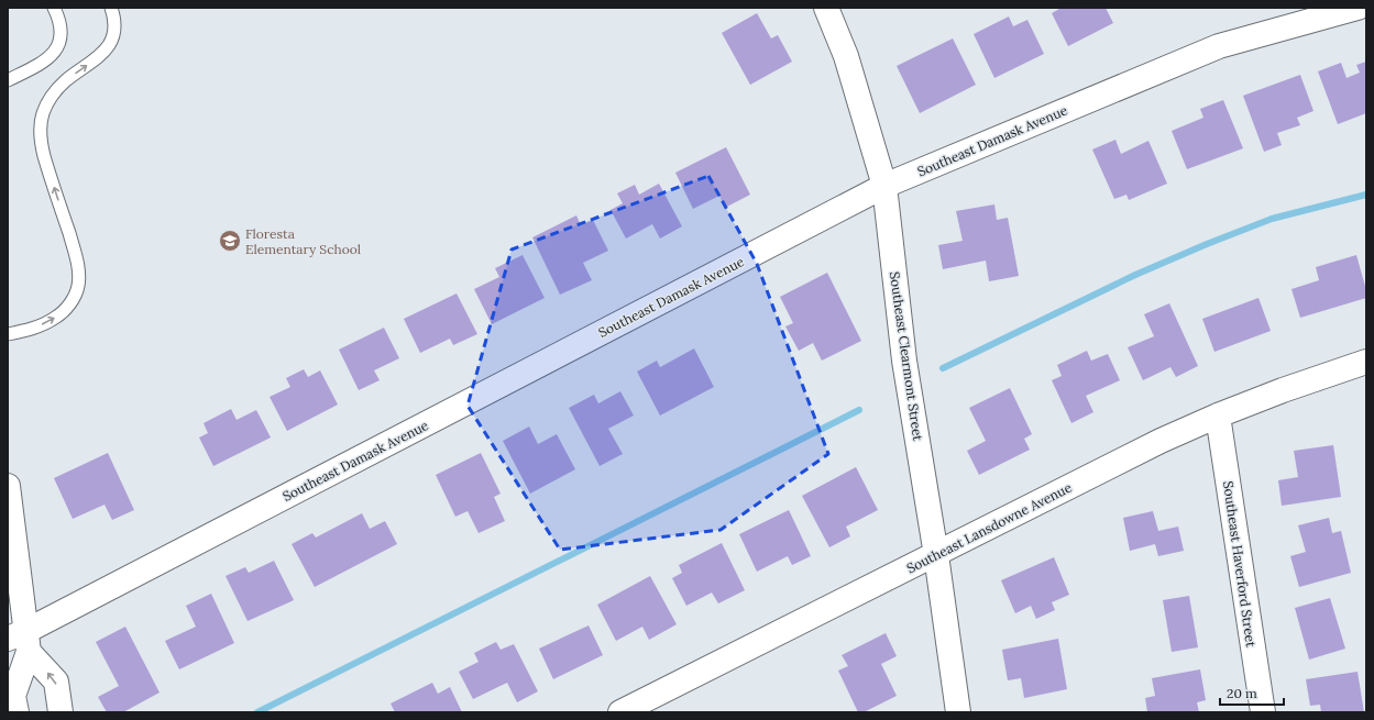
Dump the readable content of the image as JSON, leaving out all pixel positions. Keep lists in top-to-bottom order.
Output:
{
  "streets": {
    "street": [
      "Southeast Damask Avenue",
      "Southeast Clearmont Street",
      "Southeast Lansdowne Avenue",
      "Southeast Haverford Street"
    ]
  },
  "crossings": [
    ["Southeast Damask Avenue", "Southeast Clearmont Street"],
    ["Southeast Clearmont Street", "Southeast Lansdowne Avenue"],
    ["Southeast Lansdowne Avenue", "Southeast Haverford Street"]
  ],
  "places": {
    "school or university": ["Floresta Elementary School"]
  },
  "scale_bar": "20 m"
}
